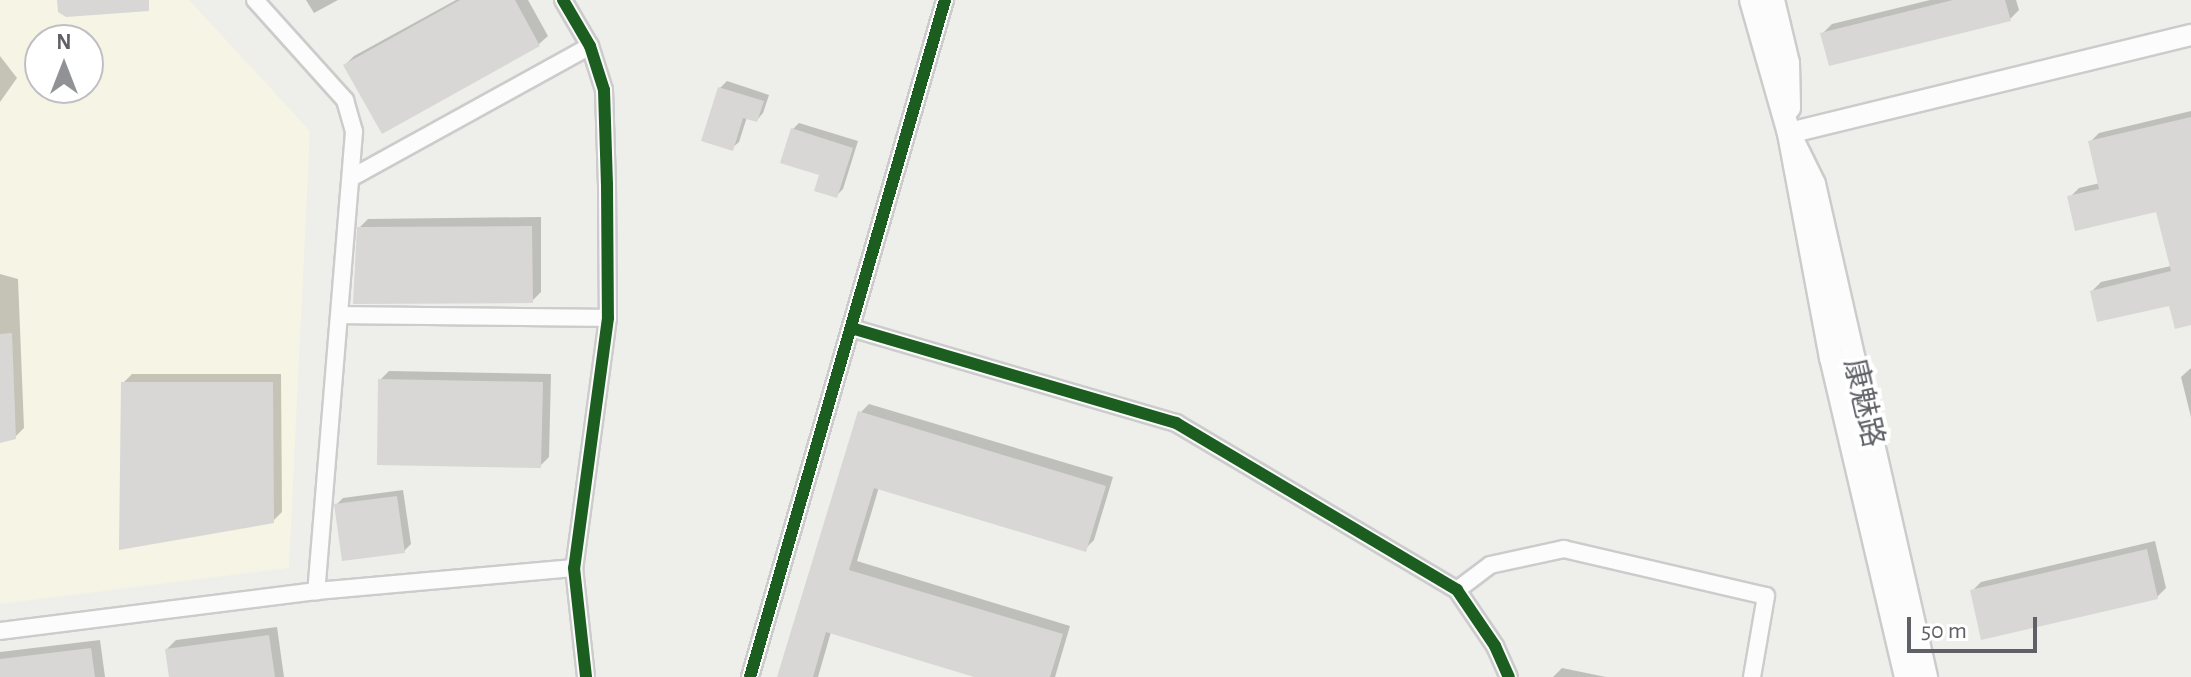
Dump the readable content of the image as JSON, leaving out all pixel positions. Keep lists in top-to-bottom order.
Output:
{
  "streets": {
    "main road": ["康魅路"]
  },
  "scale_bar": "50 m",
  "north": "top"
}
